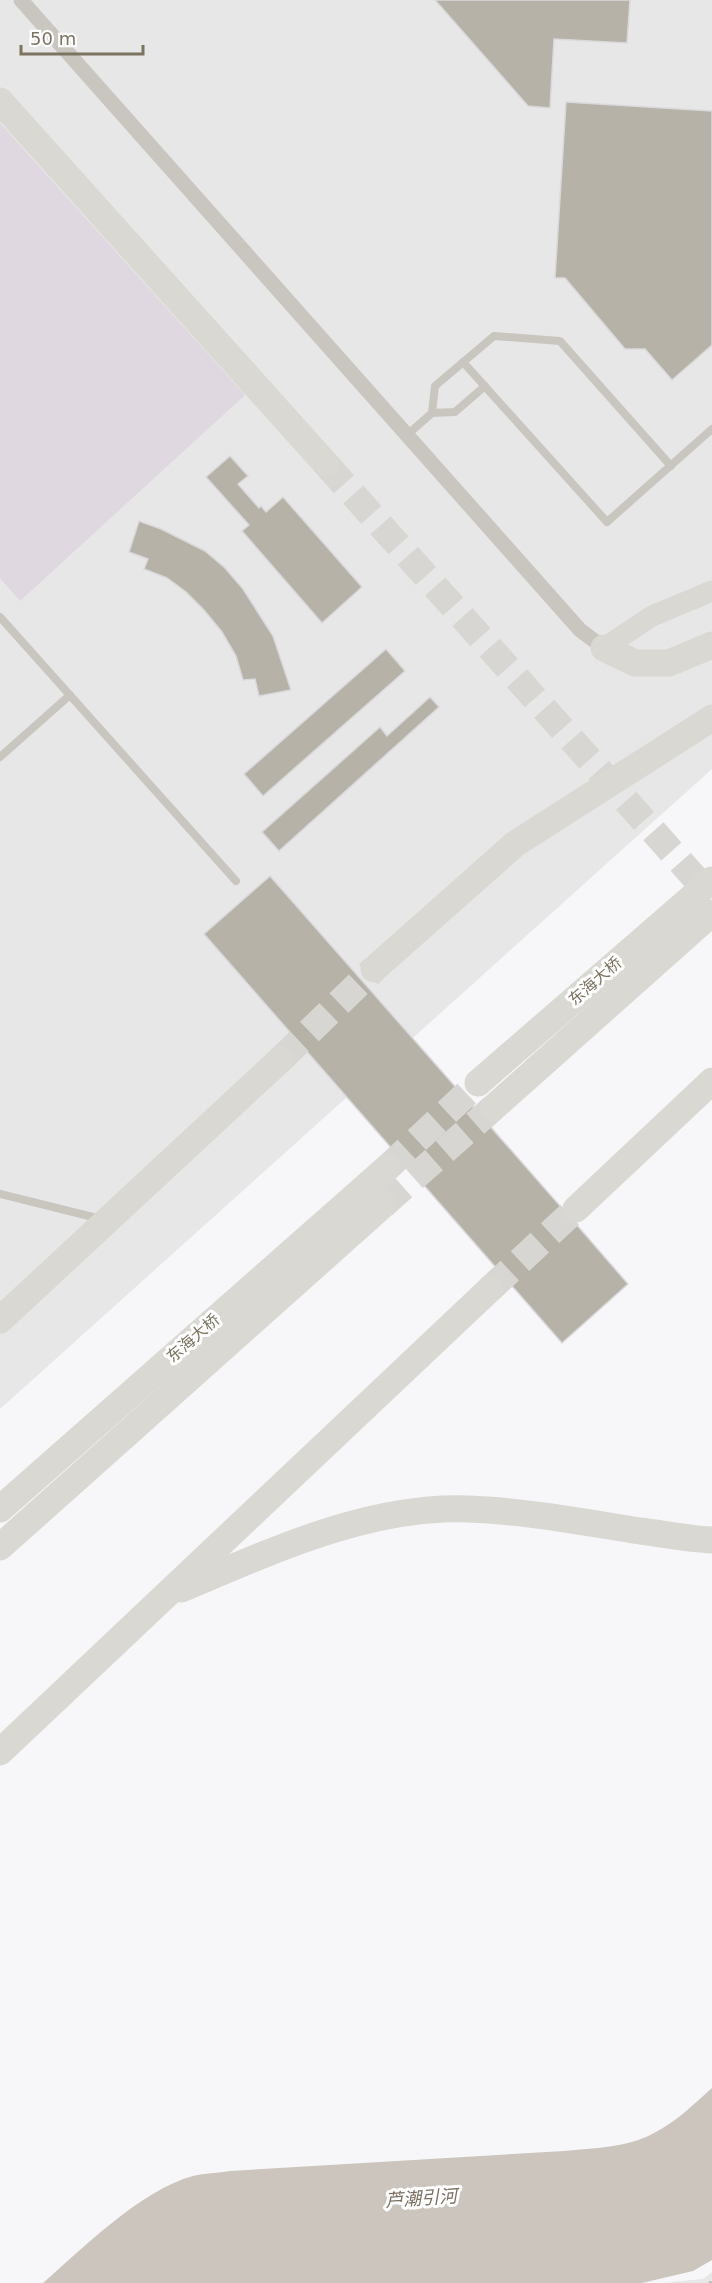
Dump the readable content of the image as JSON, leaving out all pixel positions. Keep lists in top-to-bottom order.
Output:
{
  "streets": {
    "highway": ["东海大桥"]
  },
  "water": ["芦潮引河"],
  "scale_bar": "50 m"
}
